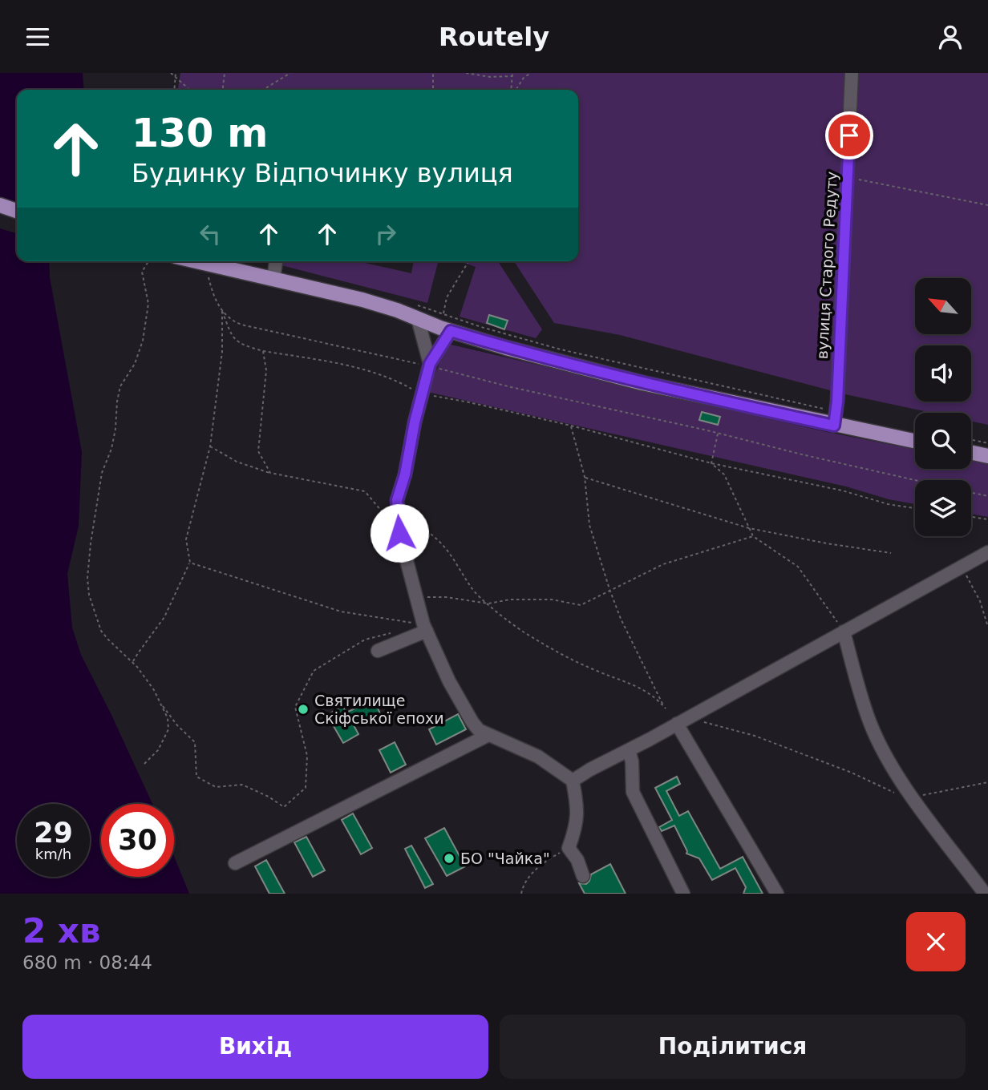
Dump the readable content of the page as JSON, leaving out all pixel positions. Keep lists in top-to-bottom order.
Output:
{
  "streets": {
    "street": ["вулиця Старого Редуту"]
  },
  "places": ["Святилище Скіфської епохи", "БО \"Чайка\""],
  "north": "top left",
  "page": {
    "header": "Routely",
    "turn": ["130 m", "Будинку Відпочинку вулиця"],
    "speed": "29 km/h",
    "limit": "30",
    "heading": ["2 хв", "680 m · 08:44"],
    "buttons": ["Вихід", "Поділитися"]
  }
}
